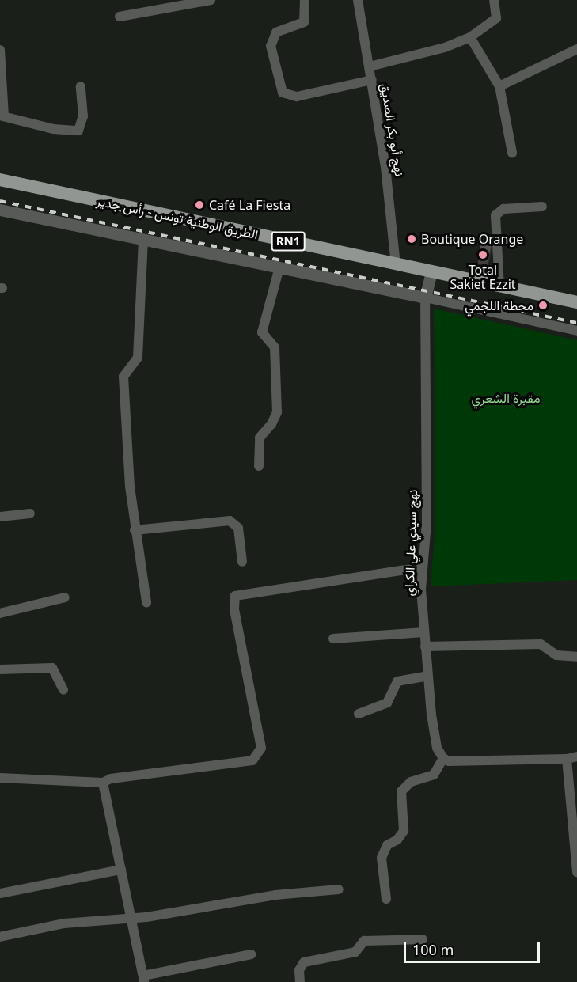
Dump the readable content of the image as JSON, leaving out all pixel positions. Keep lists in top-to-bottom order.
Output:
{
  "streets": {
    "main road": ["الطريق الوطنية تونس - رأس جدير", "RN1"],
    "street": ["نهج أبو بكر الصديق", "نهج سيدي علي الكراي"]
  },
  "crossings": [
    ["نهج أبو بكر الصديق", "الطريق الوطنية تونس - رأس جدير"]
  ],
  "parks": ["مقبرة الشعري"],
  "places": [
    "Café La Fiesta",
    "Boutique Orange",
    "Total Sakiet Ezzit",
    "محطة اللجمي"
  ],
  "scale_bar": "100 m"
}
